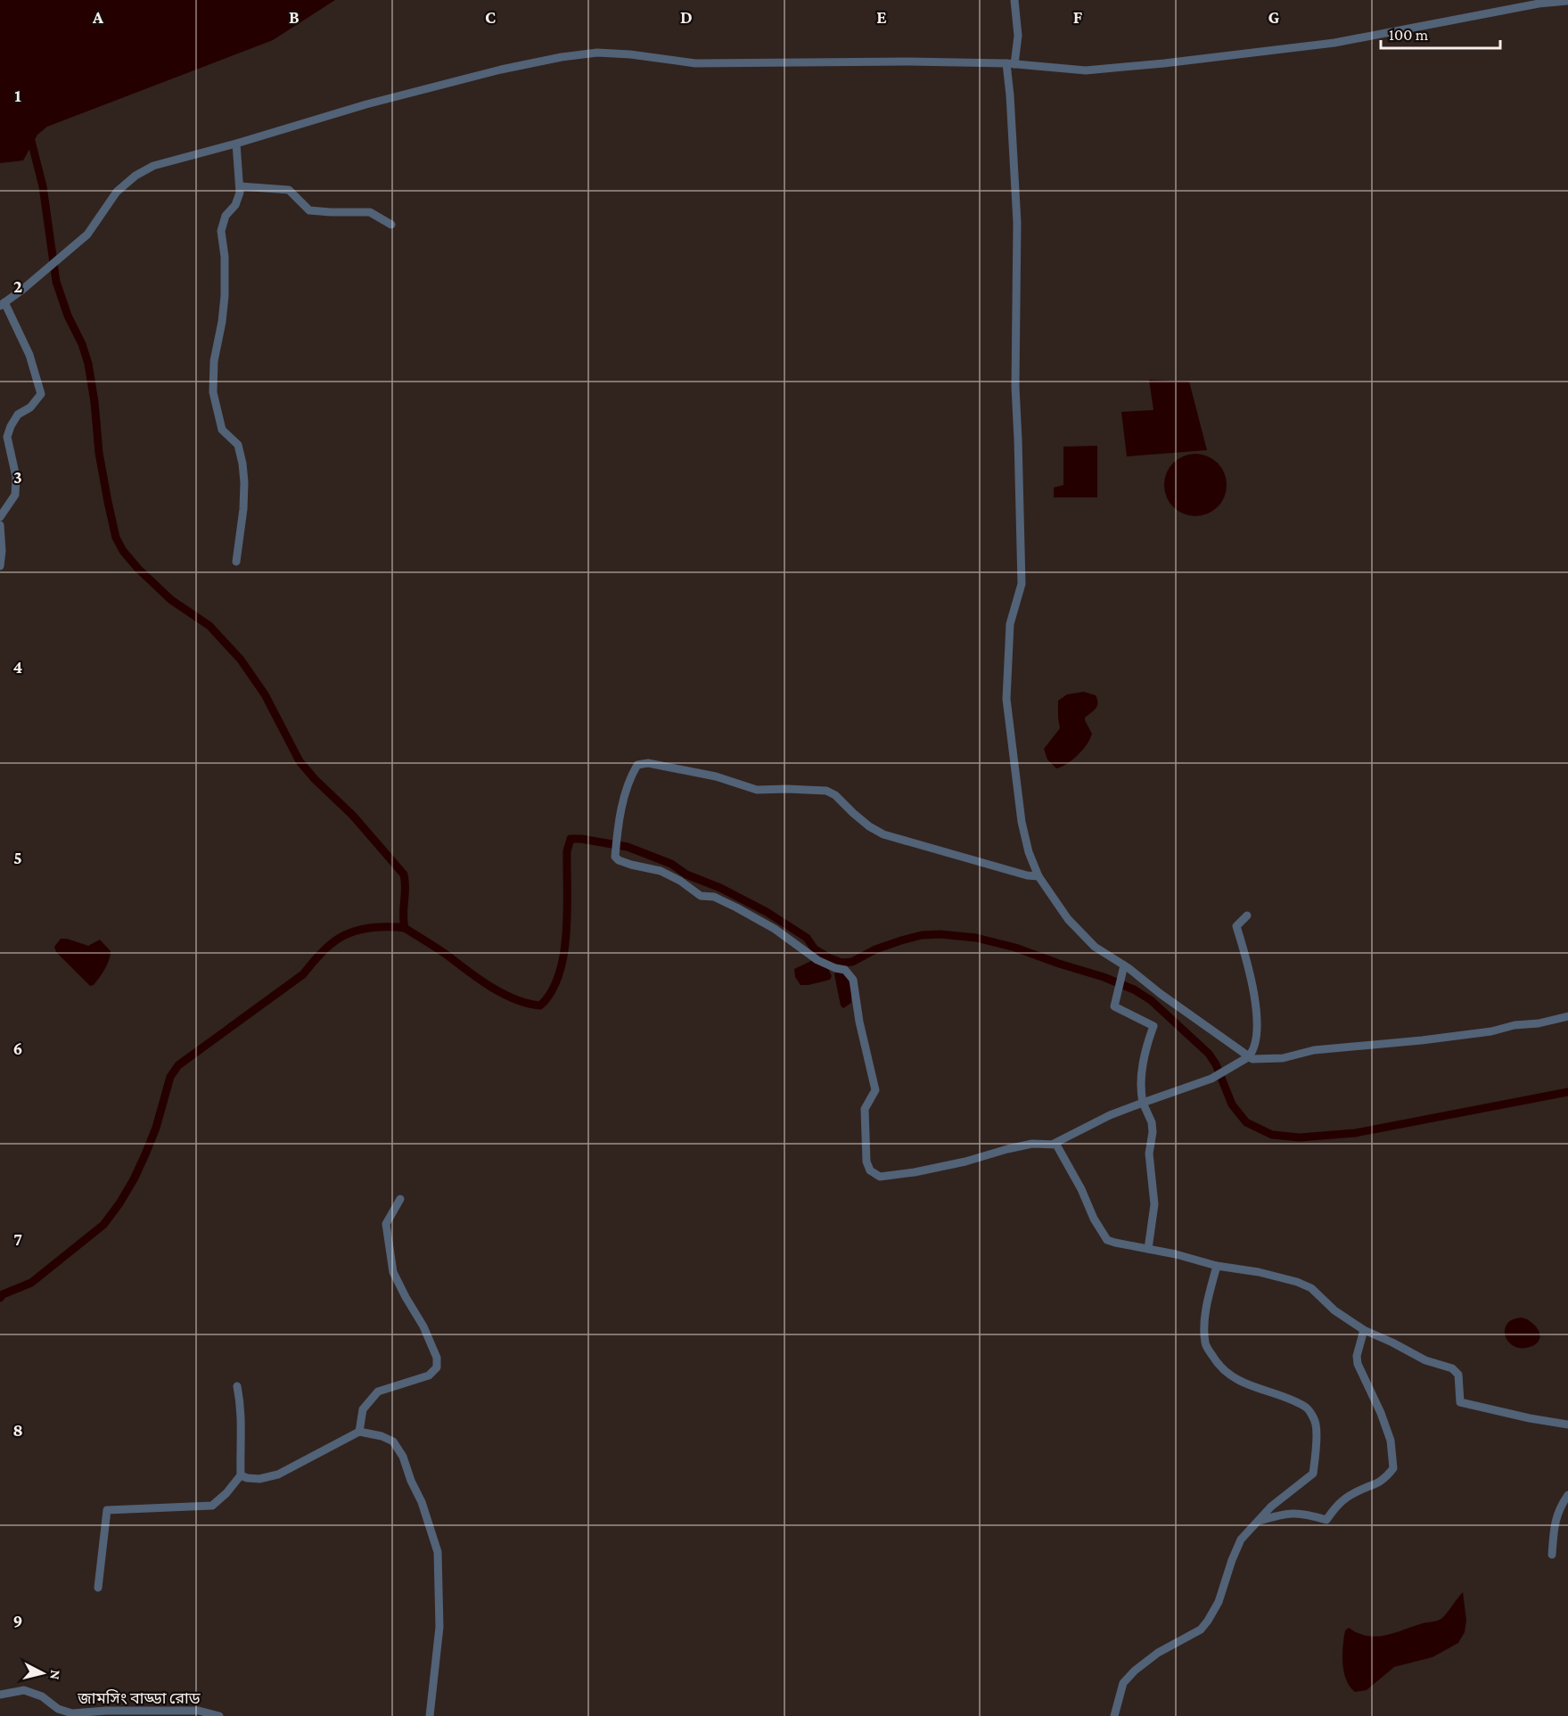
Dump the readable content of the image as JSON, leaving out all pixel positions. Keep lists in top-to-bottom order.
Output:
{
  "streets": {
    "street": ["জামসিং বাড্ডা রোড"]
  },
  "scale_bar": "100 m",
  "north": "right",
  "grid": {
    "columns": [
      "A",
      "B",
      "C",
      "D",
      "E",
      "F",
      "G"
    ],
    "rows": [
      "1",
      "2",
      "3",
      "4",
      "5",
      "6",
      "7",
      "8",
      "9"
    ]
  }
}
